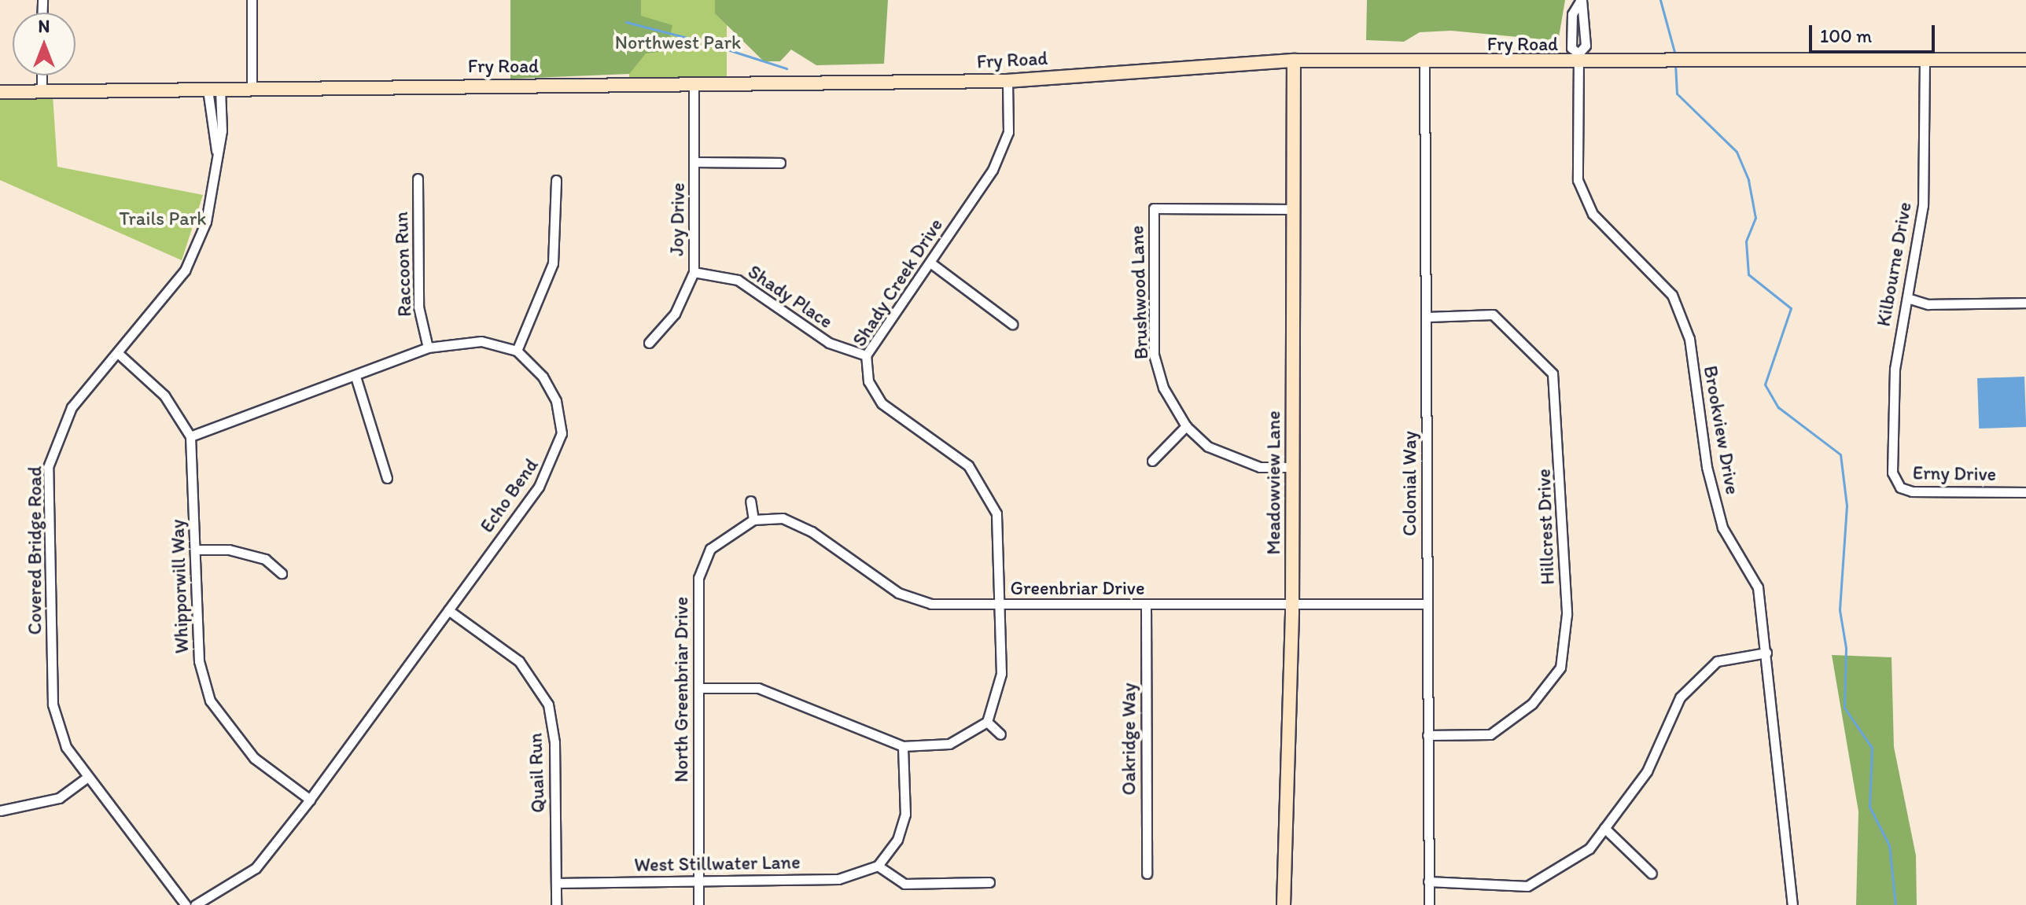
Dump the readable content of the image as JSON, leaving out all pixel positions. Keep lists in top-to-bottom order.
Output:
{
  "streets": {
    "street": [
      "Fry Road",
      "Joy Drive",
      "Raccoon Run",
      "Kilbourne Drive",
      "Shady Creek Drive",
      "Brushwood Lane",
      "Shady Place",
      "Brookview Drive",
      "Erny Drive",
      "Meadowview Lane",
      "Colonial Way",
      "Echo Bend",
      "Hillcrest Drive",
      "Covered Bridge Road",
      "Whipporwill Way",
      "Greenbriar Drive",
      "North Greenbriar Drive",
      "Oakridge Way",
      "Quail Run",
      "West Stillwater Lane"
    ]
  },
  "crossings": [
    ["Fry Road", "Joy Drive"],
    ["Fry Road", "Kilbourne Drive"],
    ["Fry Road", "Shady Creek Drive"],
    ["Fry Road", "Brookview Drive"],
    ["Fry Road", "Meadowview Lane"],
    ["Fry Road", "Colonial Way"],
    ["Fry Road", "Covered Bridge Road"],
    ["Joy Drive", "Shady Place"],
    ["Kilbourne Drive", "Erny Drive"],
    ["Shady Creek Drive", "Shady Place"],
    ["Shady Creek Drive", "Greenbriar Drive"],
    ["Brushwood Lane", "Meadowview Lane"],
    ["Meadowview Lane", "Greenbriar Drive"],
    ["Colonial Way", "Hillcrest Drive"],
    ["Colonial Way", "Greenbriar Drive"],
    ["Echo Bend", "Whipporwill Way"],
    ["Echo Bend", "Quail Run"],
    ["Greenbriar Drive", "North Greenbriar Drive"],
    ["Greenbriar Drive", "Oakridge Way"],
    ["North Greenbriar Drive", "West Stillwater Lane"],
    ["Quail Run", "West Stillwater Lane"]
  ],
  "parks": ["Northwest Park", "Trails Park"],
  "scale_bar": "100 m",
  "north": "top"
}
